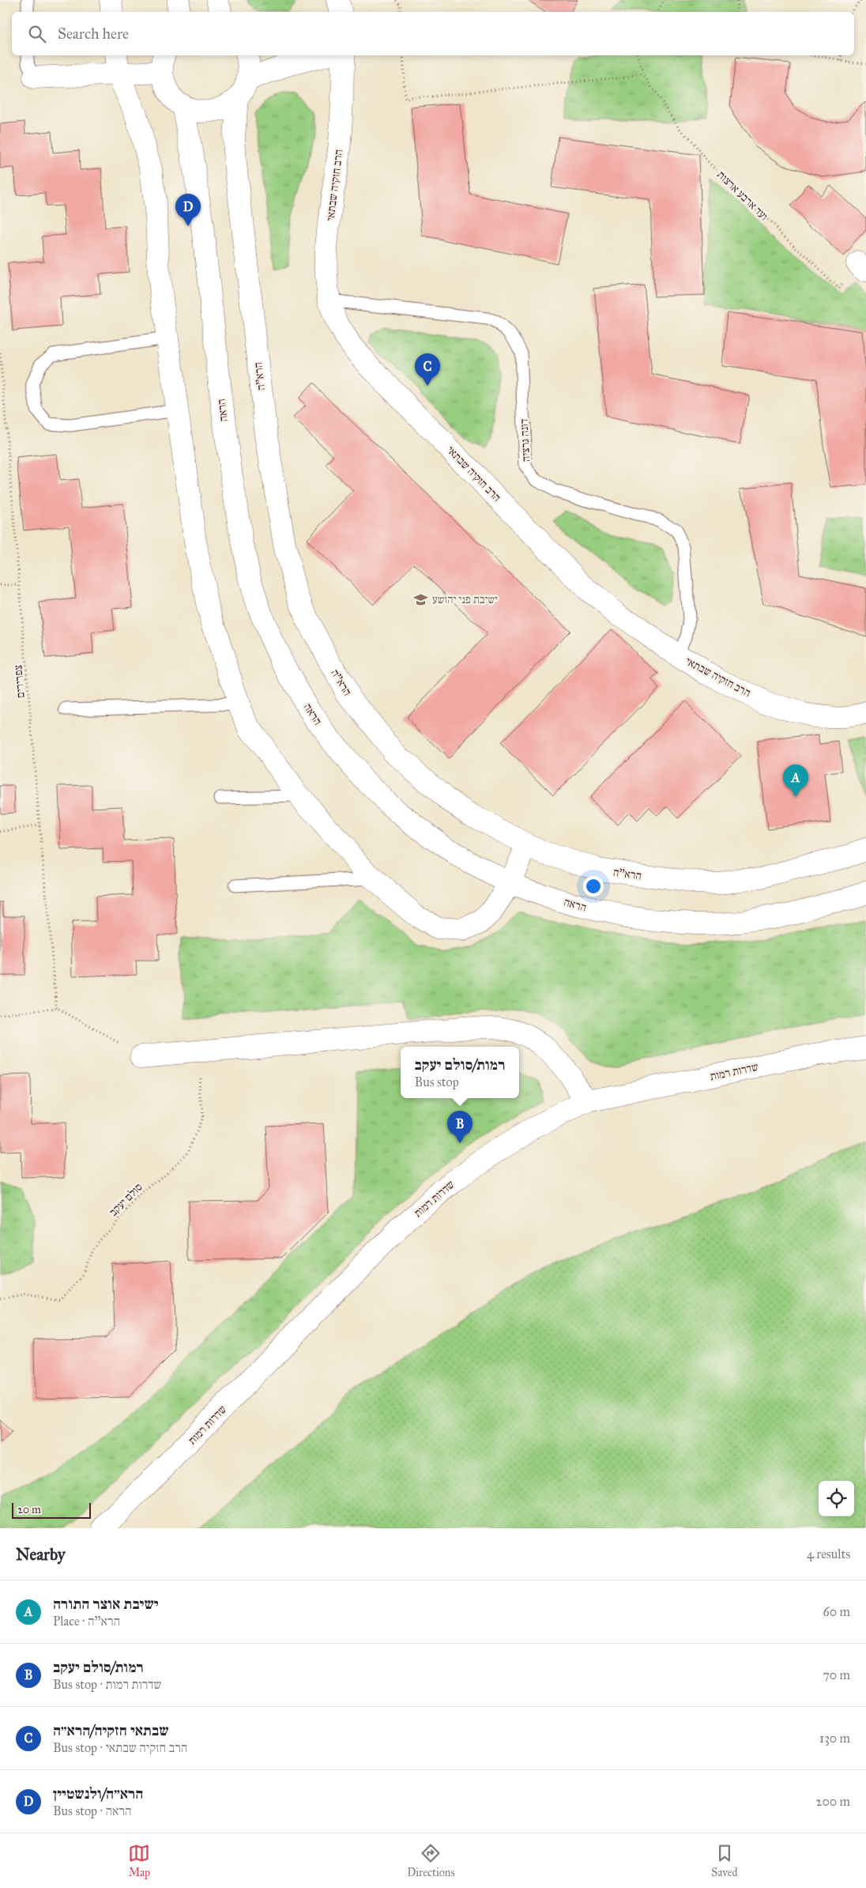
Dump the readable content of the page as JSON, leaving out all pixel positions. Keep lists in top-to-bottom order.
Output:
{
  "streets": {
    "street": [
      "הרב חזקיה שבתאי",
      "הרא''ה",
      "הראה",
      "שדרות רמות"
    ],
    "lane": ["דונה גרציה"],
    "path": ["ועד ארבע ארצות", "צפרירים", "סולם יעקב"]
  },
  "crossings": [
    ["הרב חזקיה שבתאי", "דונה גרציה"]
  ],
  "places": {
    "school or university": ["ישיבת פני יהושע"]
  },
  "scale_bar": "20 m",
  "page": {
    "search": "Search here",
    "pins": [
      "D",
      "C",
      "A",
      "B"
    ],
    "popup": ["רמות/סולם יעקב", "Bus stop"],
    "scale": "20 m",
    "heading": ["Nearby", "4 results"],
    "list": [
      {
        "mark": "A",
        "name": "ישיבת אוצר התורה",
        "note": "Place · הרא''ה",
        "value": "60 m"
      },
      {
        "mark": "B",
        "name": "רמות/סולם יעקב",
        "note": "Bus stop · שדרות רמות",
        "value": "70 m"
      },
      {
        "mark": "C",
        "name": "שבתאי חזקיה/הרא״ה",
        "note": "Bus stop · הרב חזקיה שבתאי",
        "value": "130 m"
      },
      {
        "mark": "D",
        "name": "הרא״ה/ולנשטיין",
        "note": "Bus stop · הראה",
        "value": "200 m"
      }
    ],
    "nav": ["Map", "Directions", "Saved"]
  }
}
